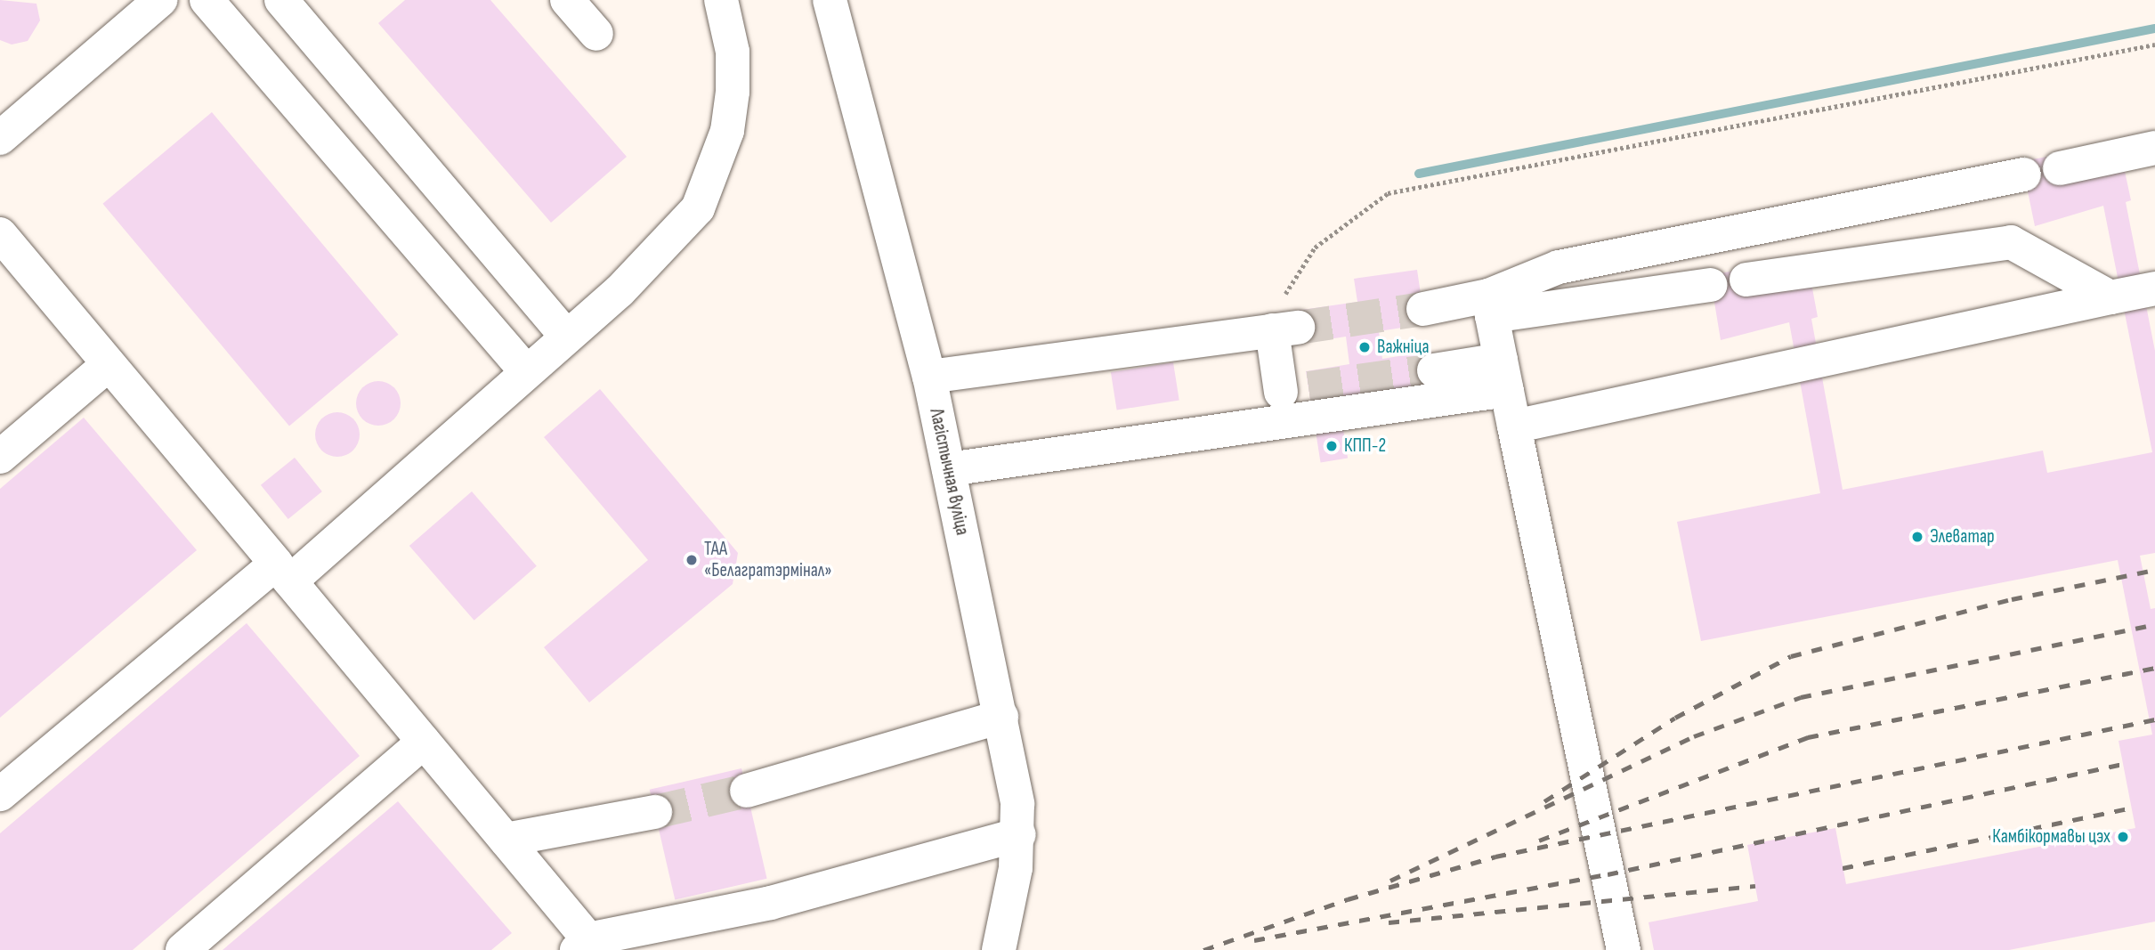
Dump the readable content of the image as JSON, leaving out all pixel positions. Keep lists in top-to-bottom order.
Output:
{
  "streets": {
    "street": ["Лагістычная вуліца"]
  },
  "places": [
    "Важніца",
    "КПП-2",
    "Элеватар",
    "ТАА «Белагратэрмінал»",
    "Камбікормавы цэх"
  ]
}
